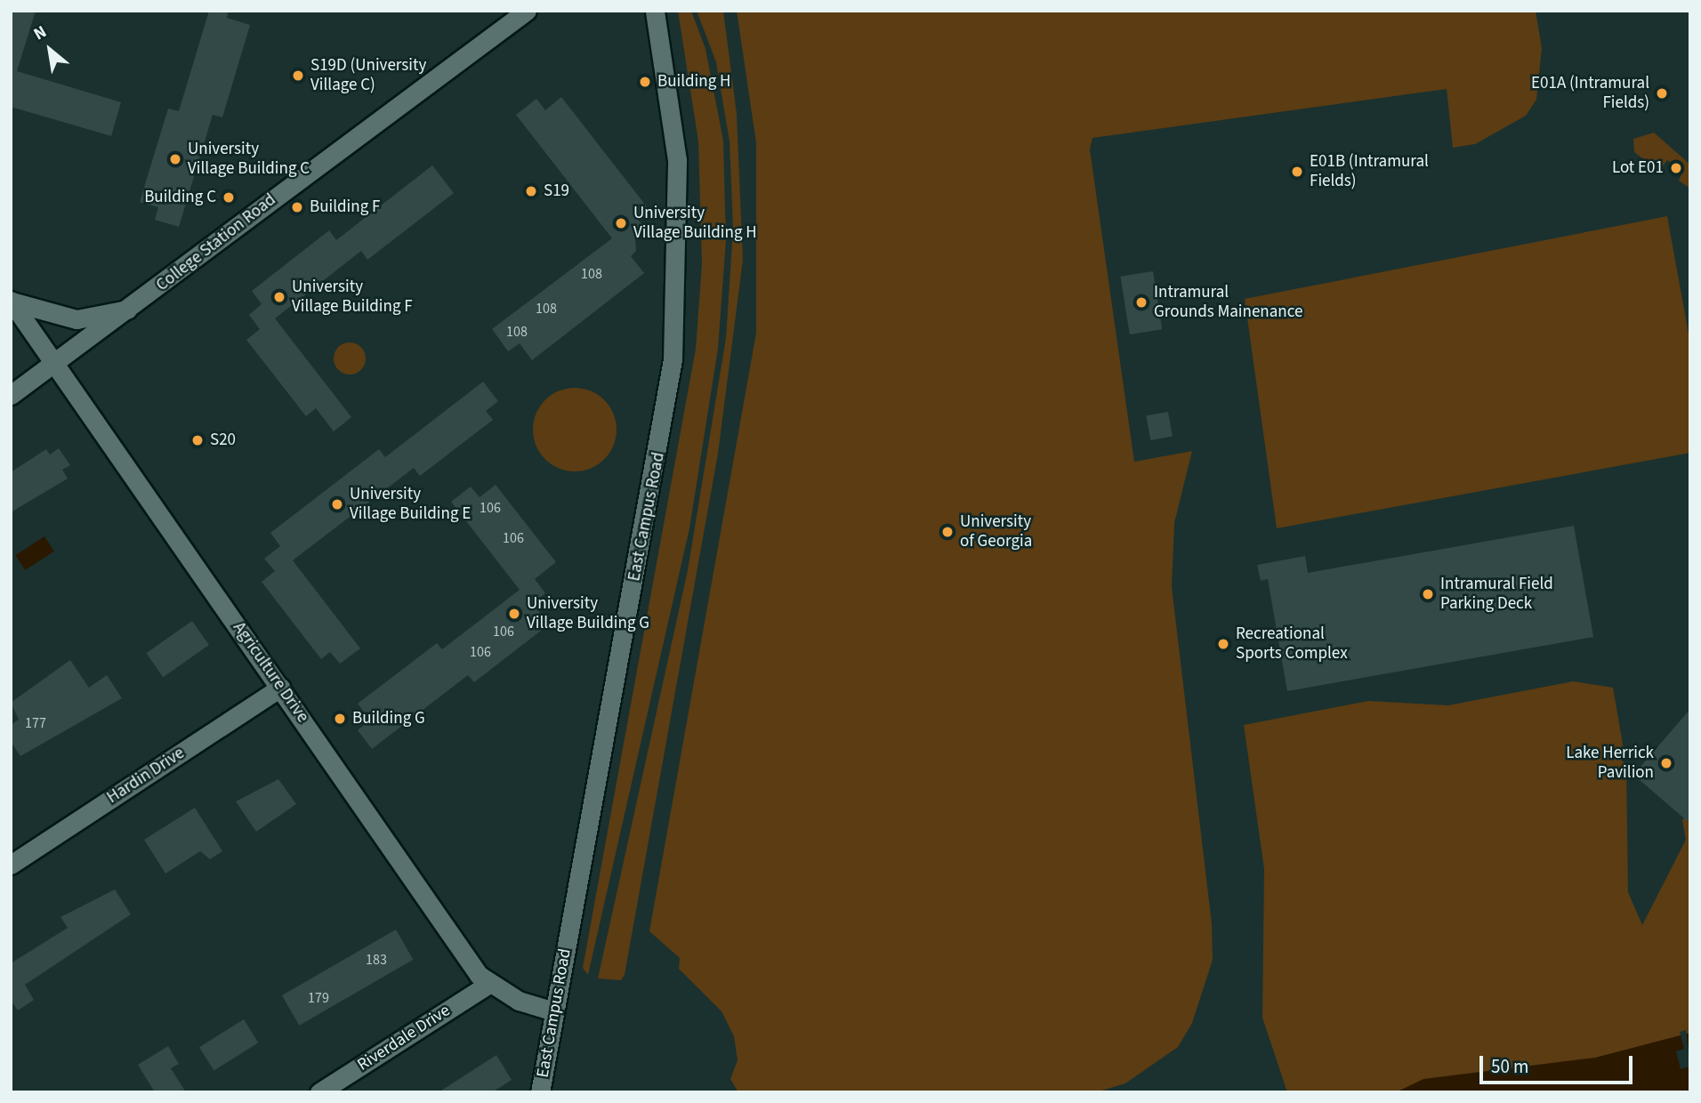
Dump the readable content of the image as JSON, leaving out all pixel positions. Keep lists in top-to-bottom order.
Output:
{
  "streets": {
    "street": [
      "College Station Road",
      "East Campus Road",
      "Agriculture Drive",
      "Hardin Drive",
      "Riverdale Drive"
    ]
  },
  "crossings": [
    ["College Station Road", "Agriculture Drive"],
    ["East Campus Road", "Agriculture Drive"],
    ["Agriculture Drive", "Hardin Drive"],
    ["Agriculture Drive", "Riverdale Drive"]
  ],
  "places": [
    "S19D (University Village C)",
    "Building H",
    "E01A (Intramural Fields)",
    "University Village Building C",
    "Lot E01",
    "E01B (Intramural Fields)",
    "S19",
    "Building C",
    "Building F",
    "University Village Building H",
    "University Village Building F",
    "Intramural Grounds Mainenance",
    "S20",
    "University Village Building E",
    "University of Georgia",
    "Intramural Field Parking Deck",
    "University Village Building G",
    "Recreational Sports Complex",
    "Building G",
    "Lake Herrick Pavilion"
  ],
  "house_numbers": [
    "108",
    "108",
    "108",
    "106",
    "106",
    "106",
    "106",
    "177",
    "183",
    "179"
  ],
  "scale_bar": "50 m",
  "north": "top left"
}
